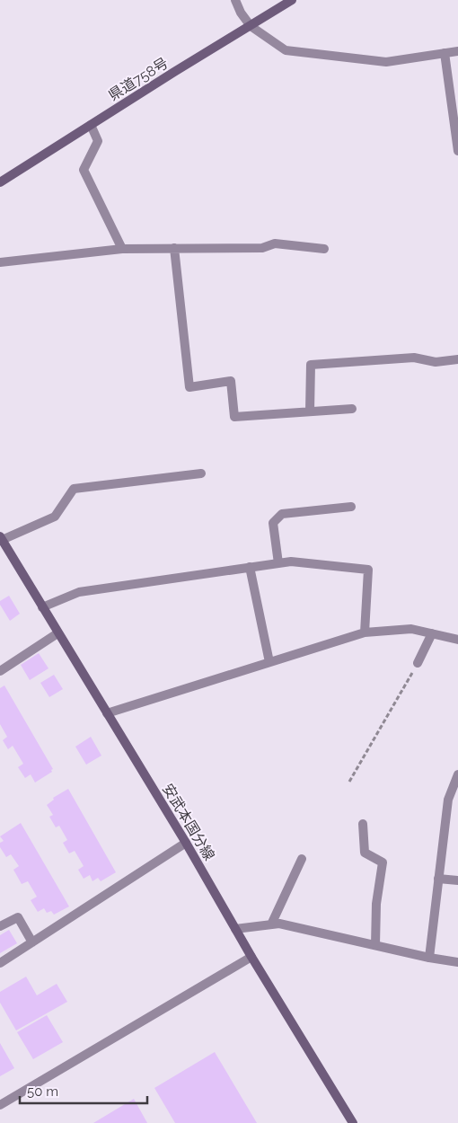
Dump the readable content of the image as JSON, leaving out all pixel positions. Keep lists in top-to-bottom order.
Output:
{
  "streets": {
    "main road": ["県道758号", "安武本国分線"]
  },
  "scale_bar": "50 m"
}
